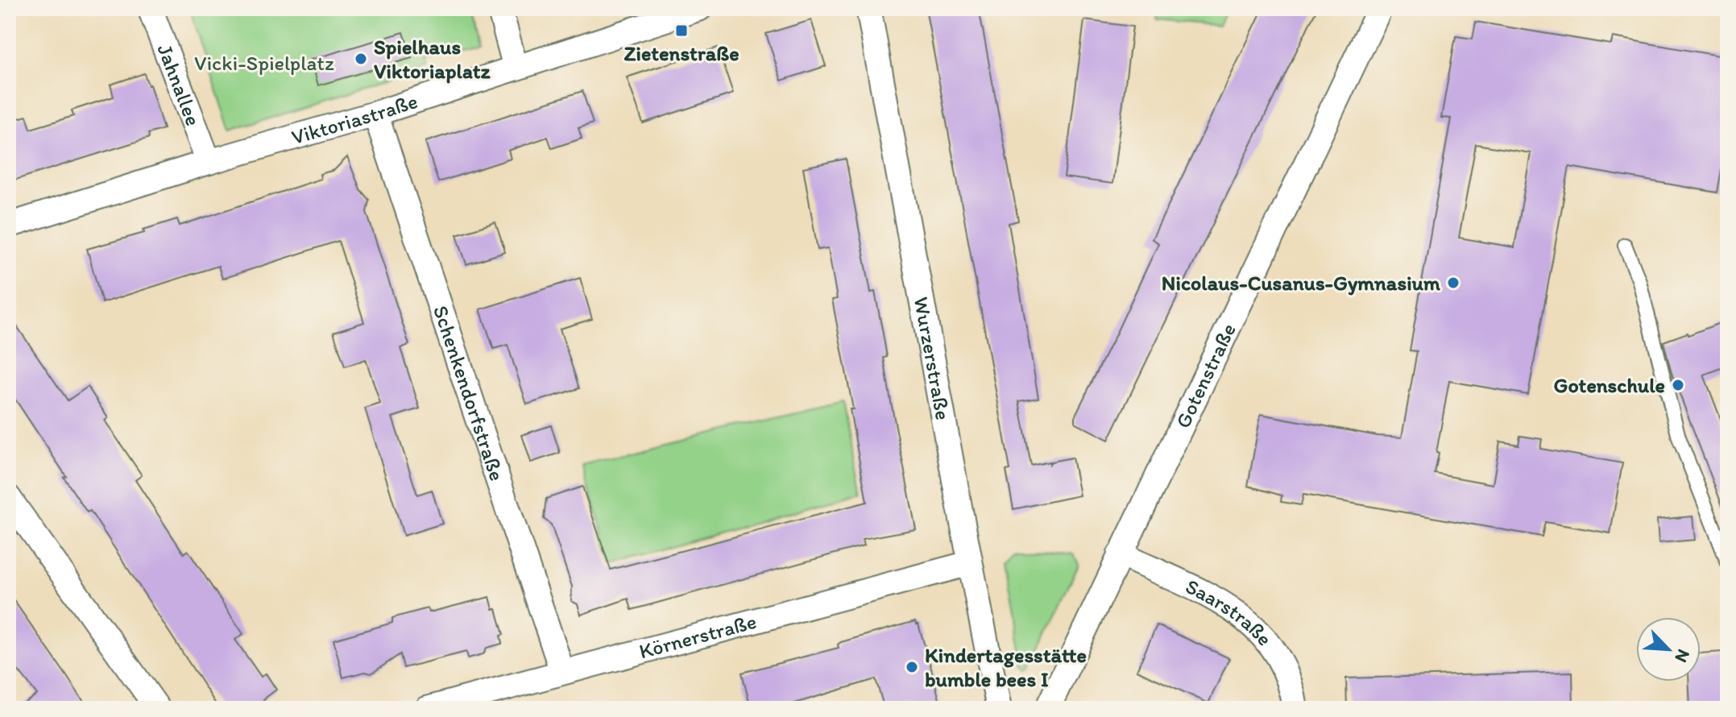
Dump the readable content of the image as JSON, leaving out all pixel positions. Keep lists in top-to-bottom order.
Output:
{
  "streets": {
    "street": [
      "Jahnallee",
      "Viktoriastraße",
      "Wurzerstraße",
      "Gotenstraße",
      "Schenkendorfstraße",
      "Saarstraße",
      "Körnerstraße"
    ]
  },
  "crossings": [
    ["Jahnallee", "Viktoriastraße"],
    ["Viktoriastraße", "Schenkendorfstraße"],
    ["Wurzerstraße", "Körnerstraße"],
    ["Gotenstraße", "Saarstraße"],
    ["Schenkendorfstraße", "Körnerstraße"]
  ],
  "parks": ["Vicki-Spielplatz"],
  "places": {
    "transit": ["Zietenstraße"],
    "other": [
      "Spielhaus Viktoriaplatz",
      "Nicolaus-Cusanus-Gymnasium",
      "Gotenschule",
      "Kindertagesstätte bumble bees I"
    ]
  },
  "north": "bottom right"
}
